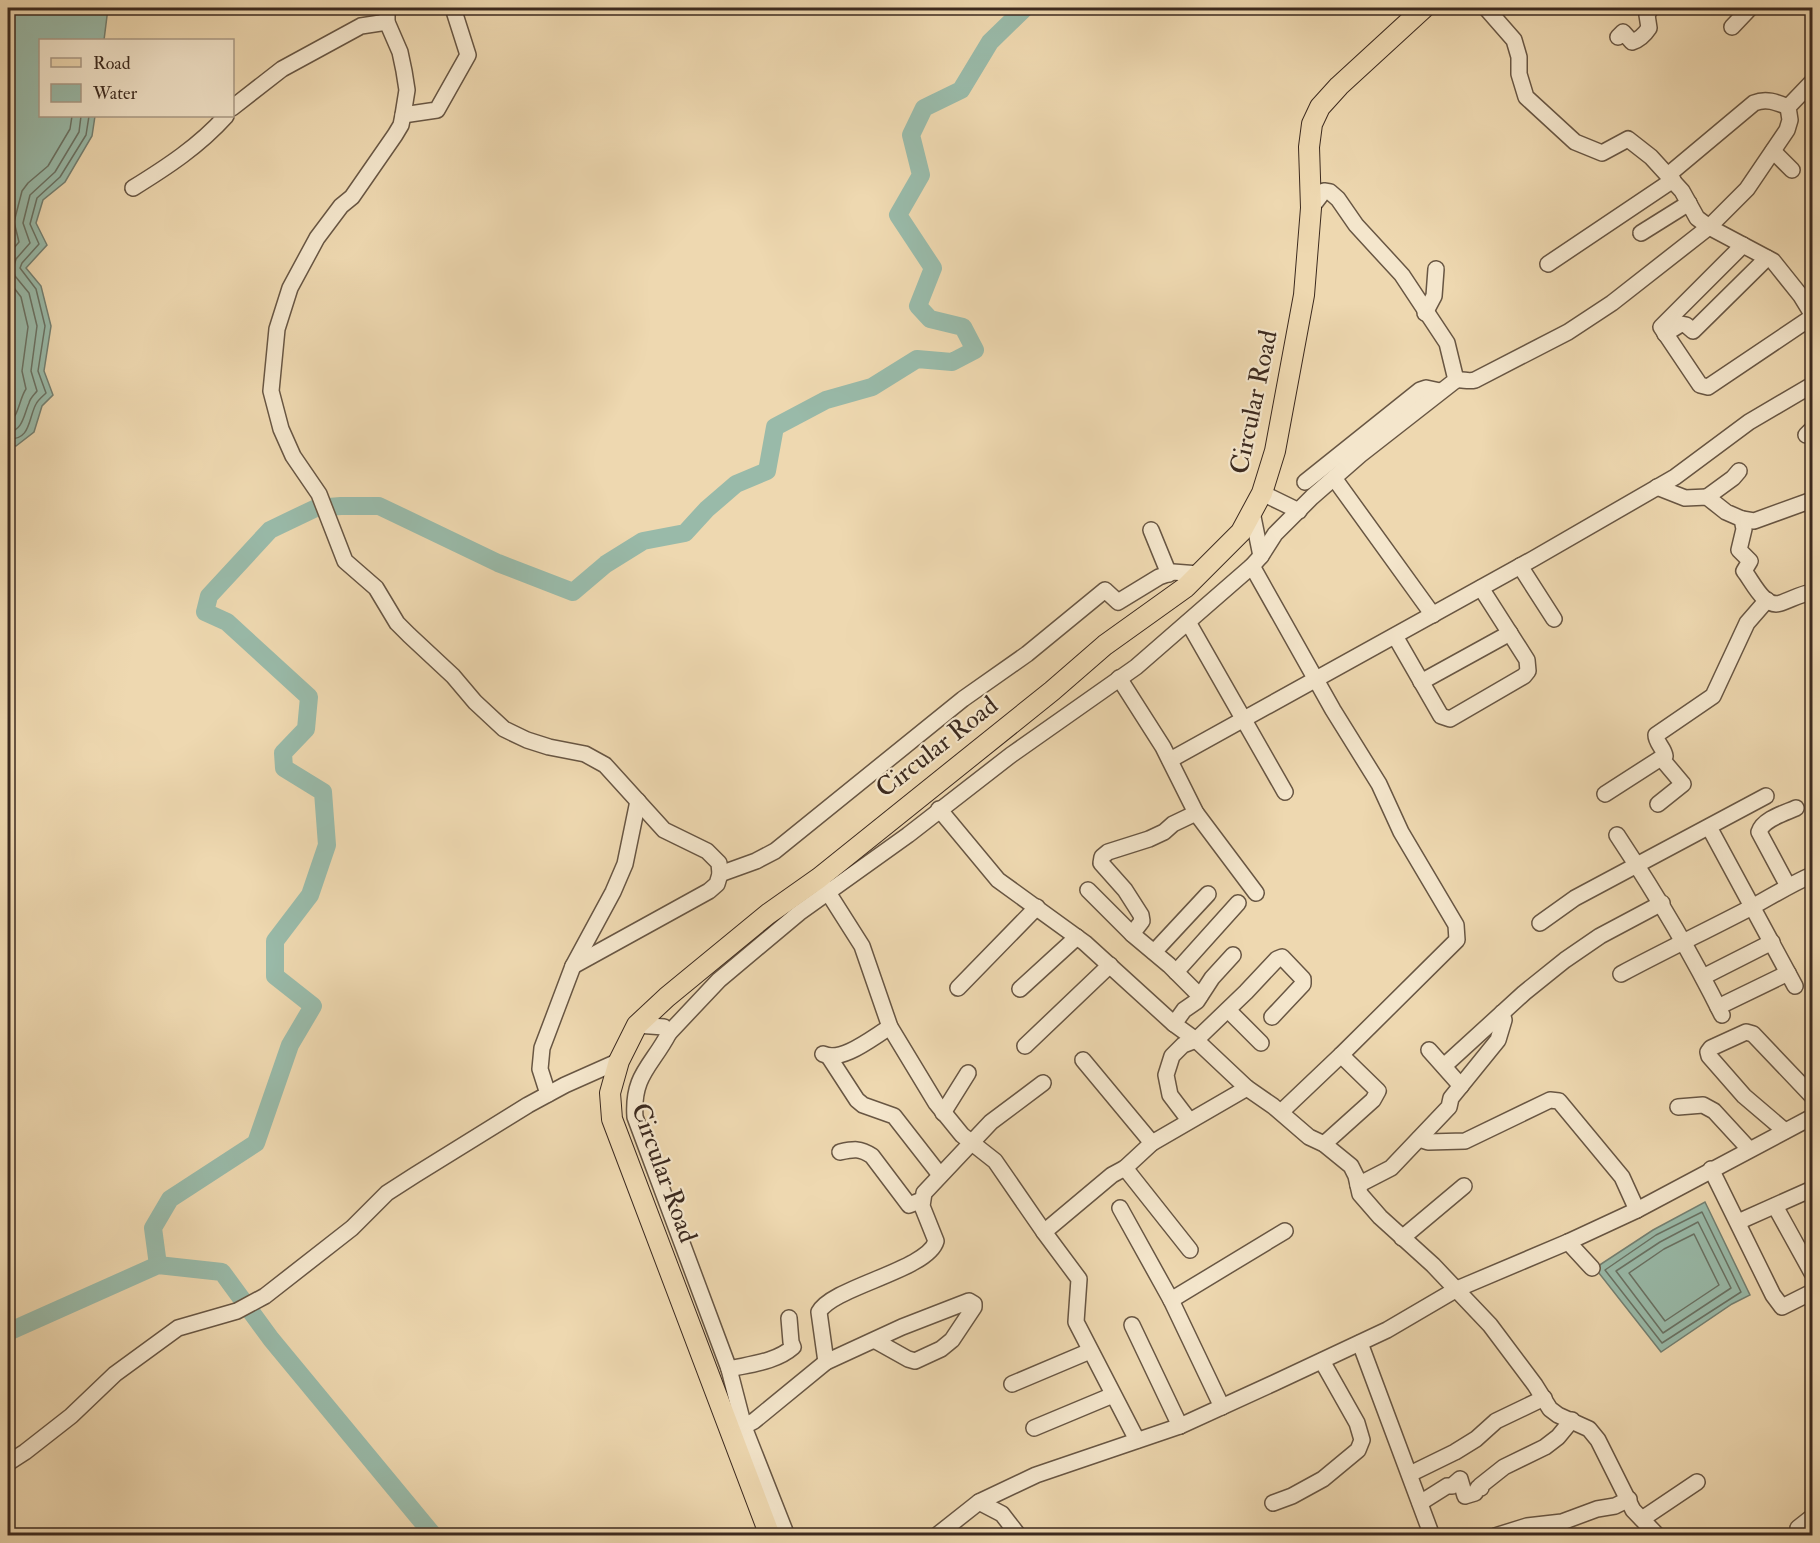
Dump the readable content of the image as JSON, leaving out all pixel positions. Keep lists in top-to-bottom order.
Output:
{
  "streets": {
    "main road": ["Circular Road"]
  },
  "legend": ["Road", "Water"]
}
